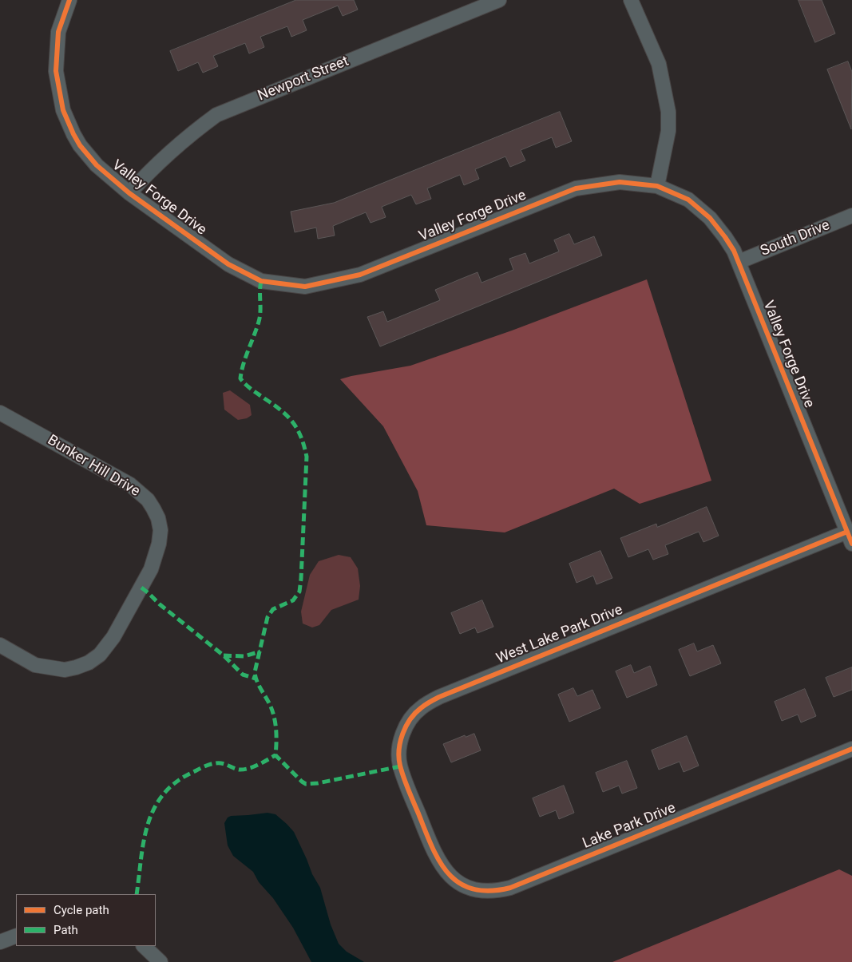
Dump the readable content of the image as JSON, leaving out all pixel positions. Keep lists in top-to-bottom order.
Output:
{
  "streets": {
    "street": [
      "Newport Street",
      "Valley Forge Drive",
      "South Drive",
      "Bunker Hill Drive",
      "West Lake Park Drive",
      "Lake Park Drive"
    ]
  },
  "crossings": [
    ["Newport Street", "Valley Forge Drive"],
    ["Valley Forge Drive", "South Drive"],
    ["Valley Forge Drive", "West Lake Park Drive"],
    ["West Lake Park Drive", "Lake Park Drive"]
  ],
  "legend": ["Cycle path", "Path"]
}
